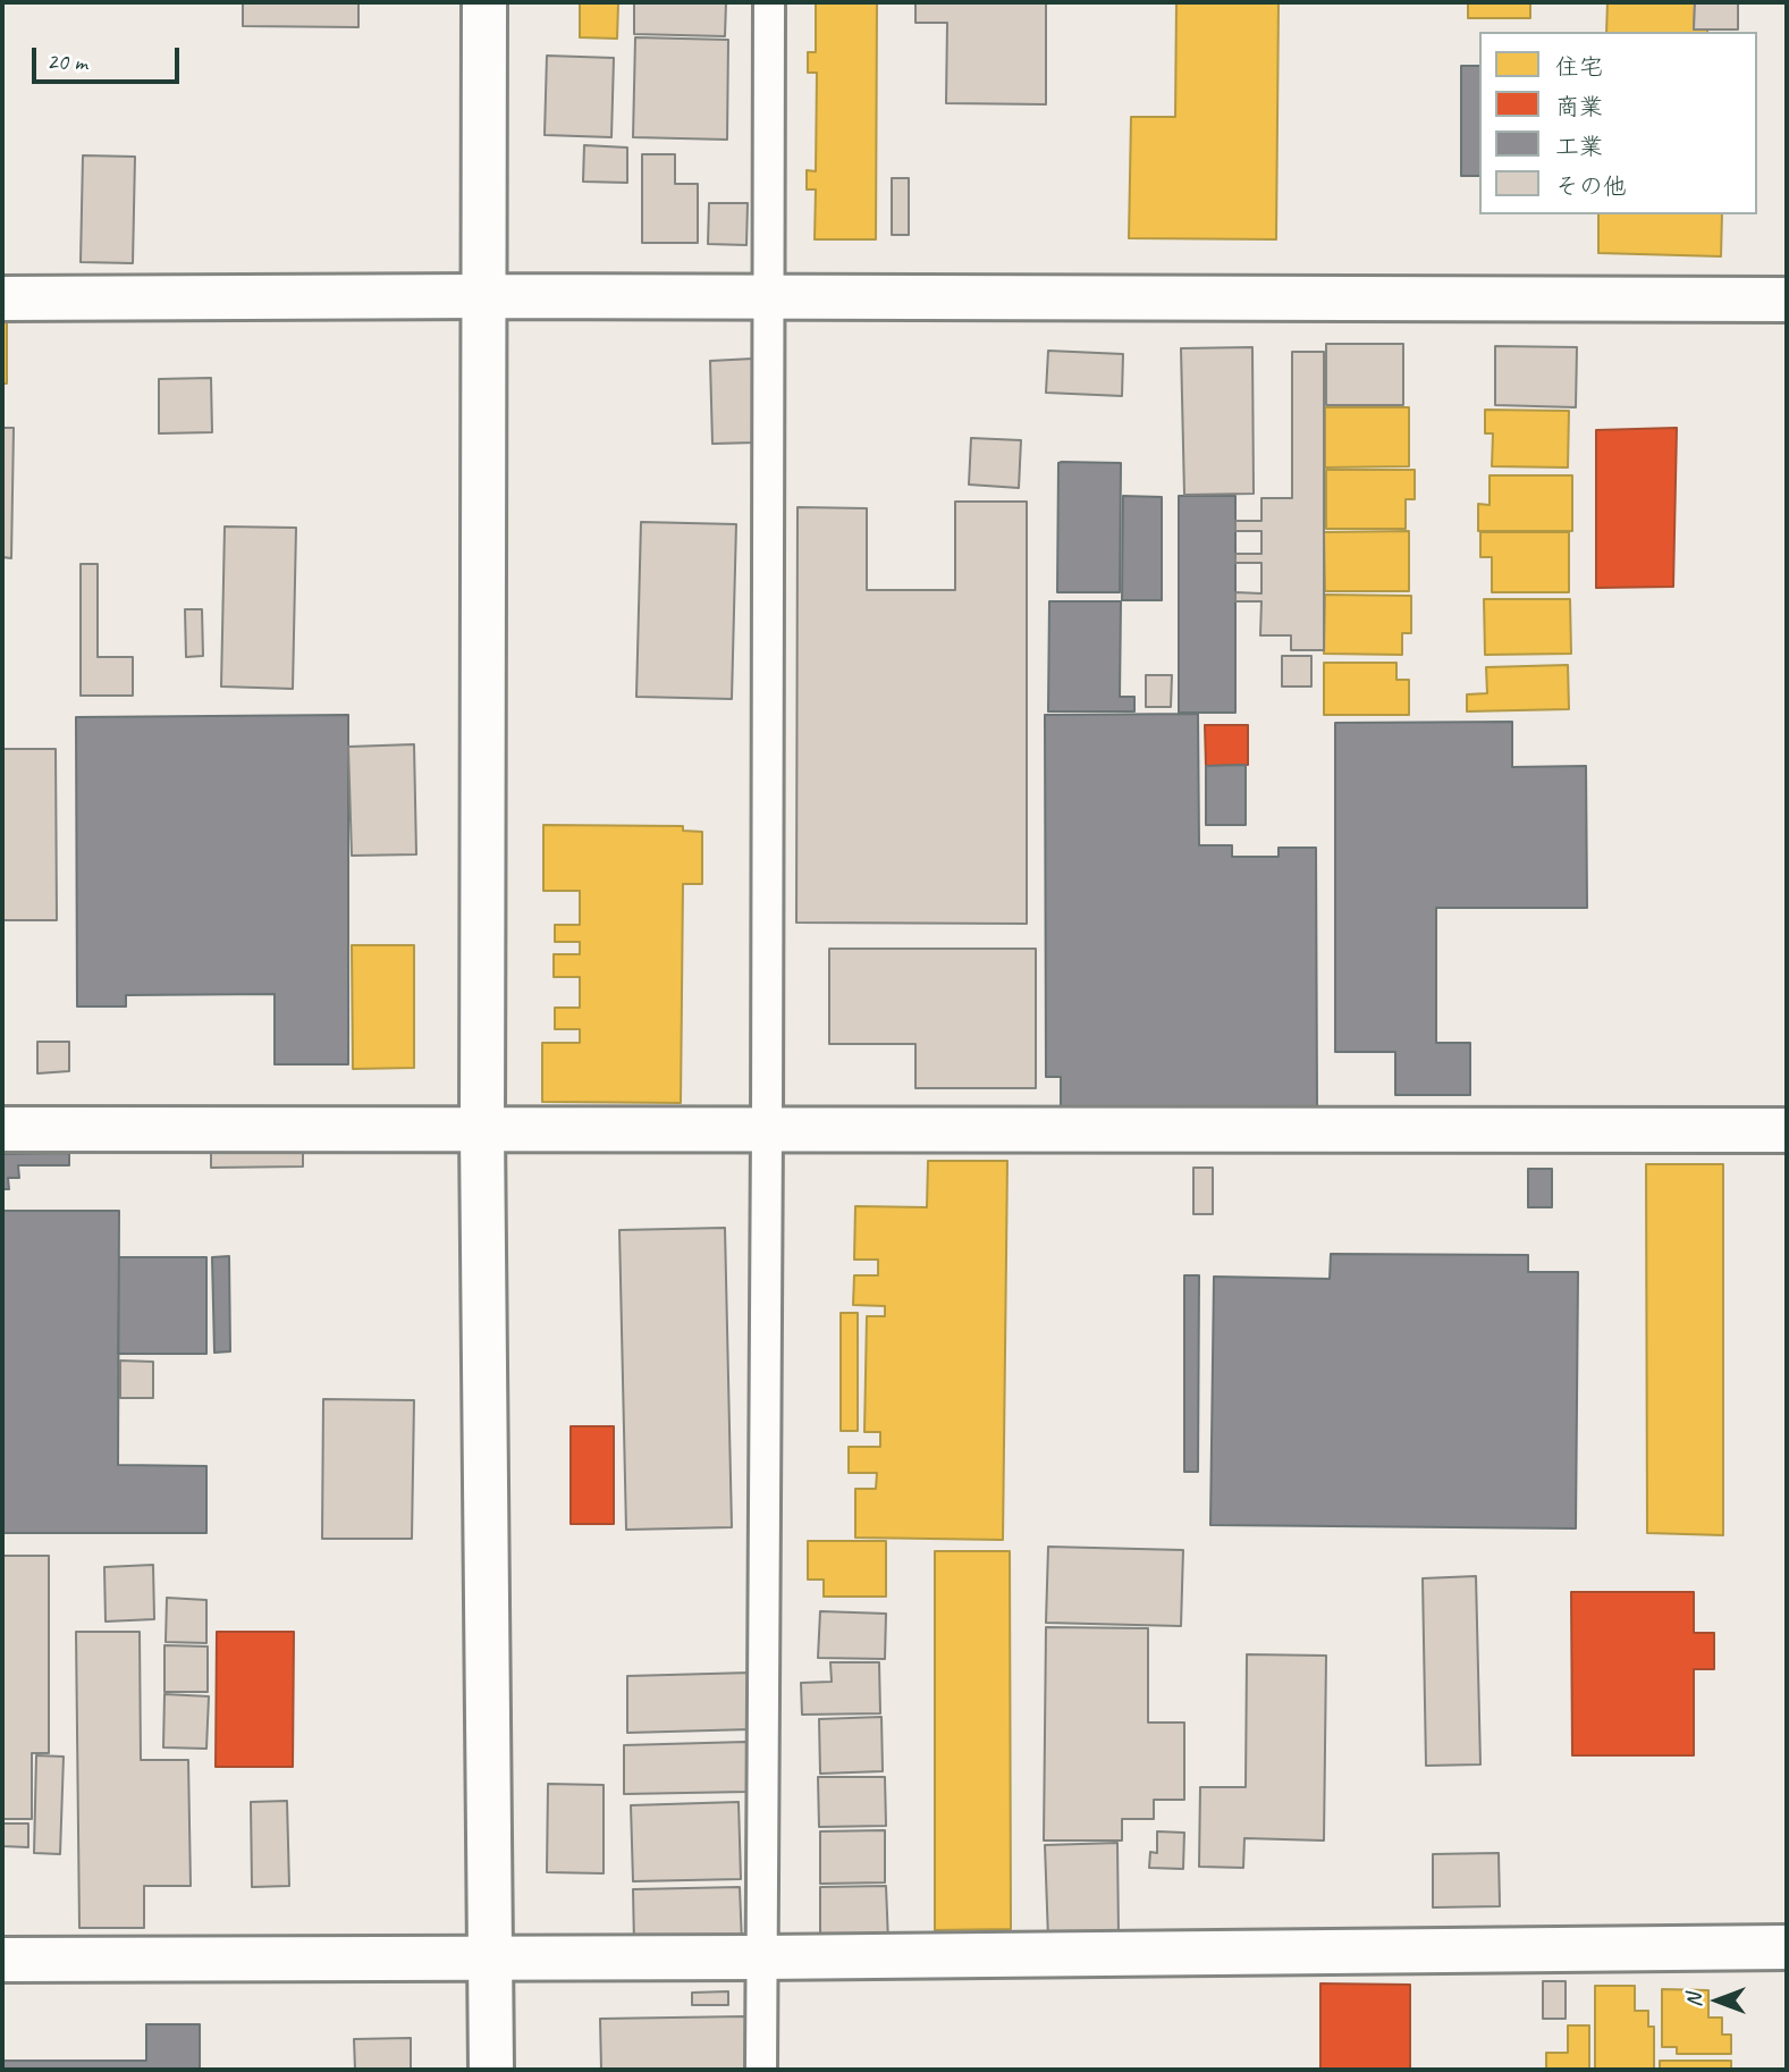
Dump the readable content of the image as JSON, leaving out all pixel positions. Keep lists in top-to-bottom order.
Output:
{
  "legend": [
    "住宅",
    "商業",
    "工業",
    "その他"
  ],
  "scale_bar": "20 m",
  "north": "left"
}
